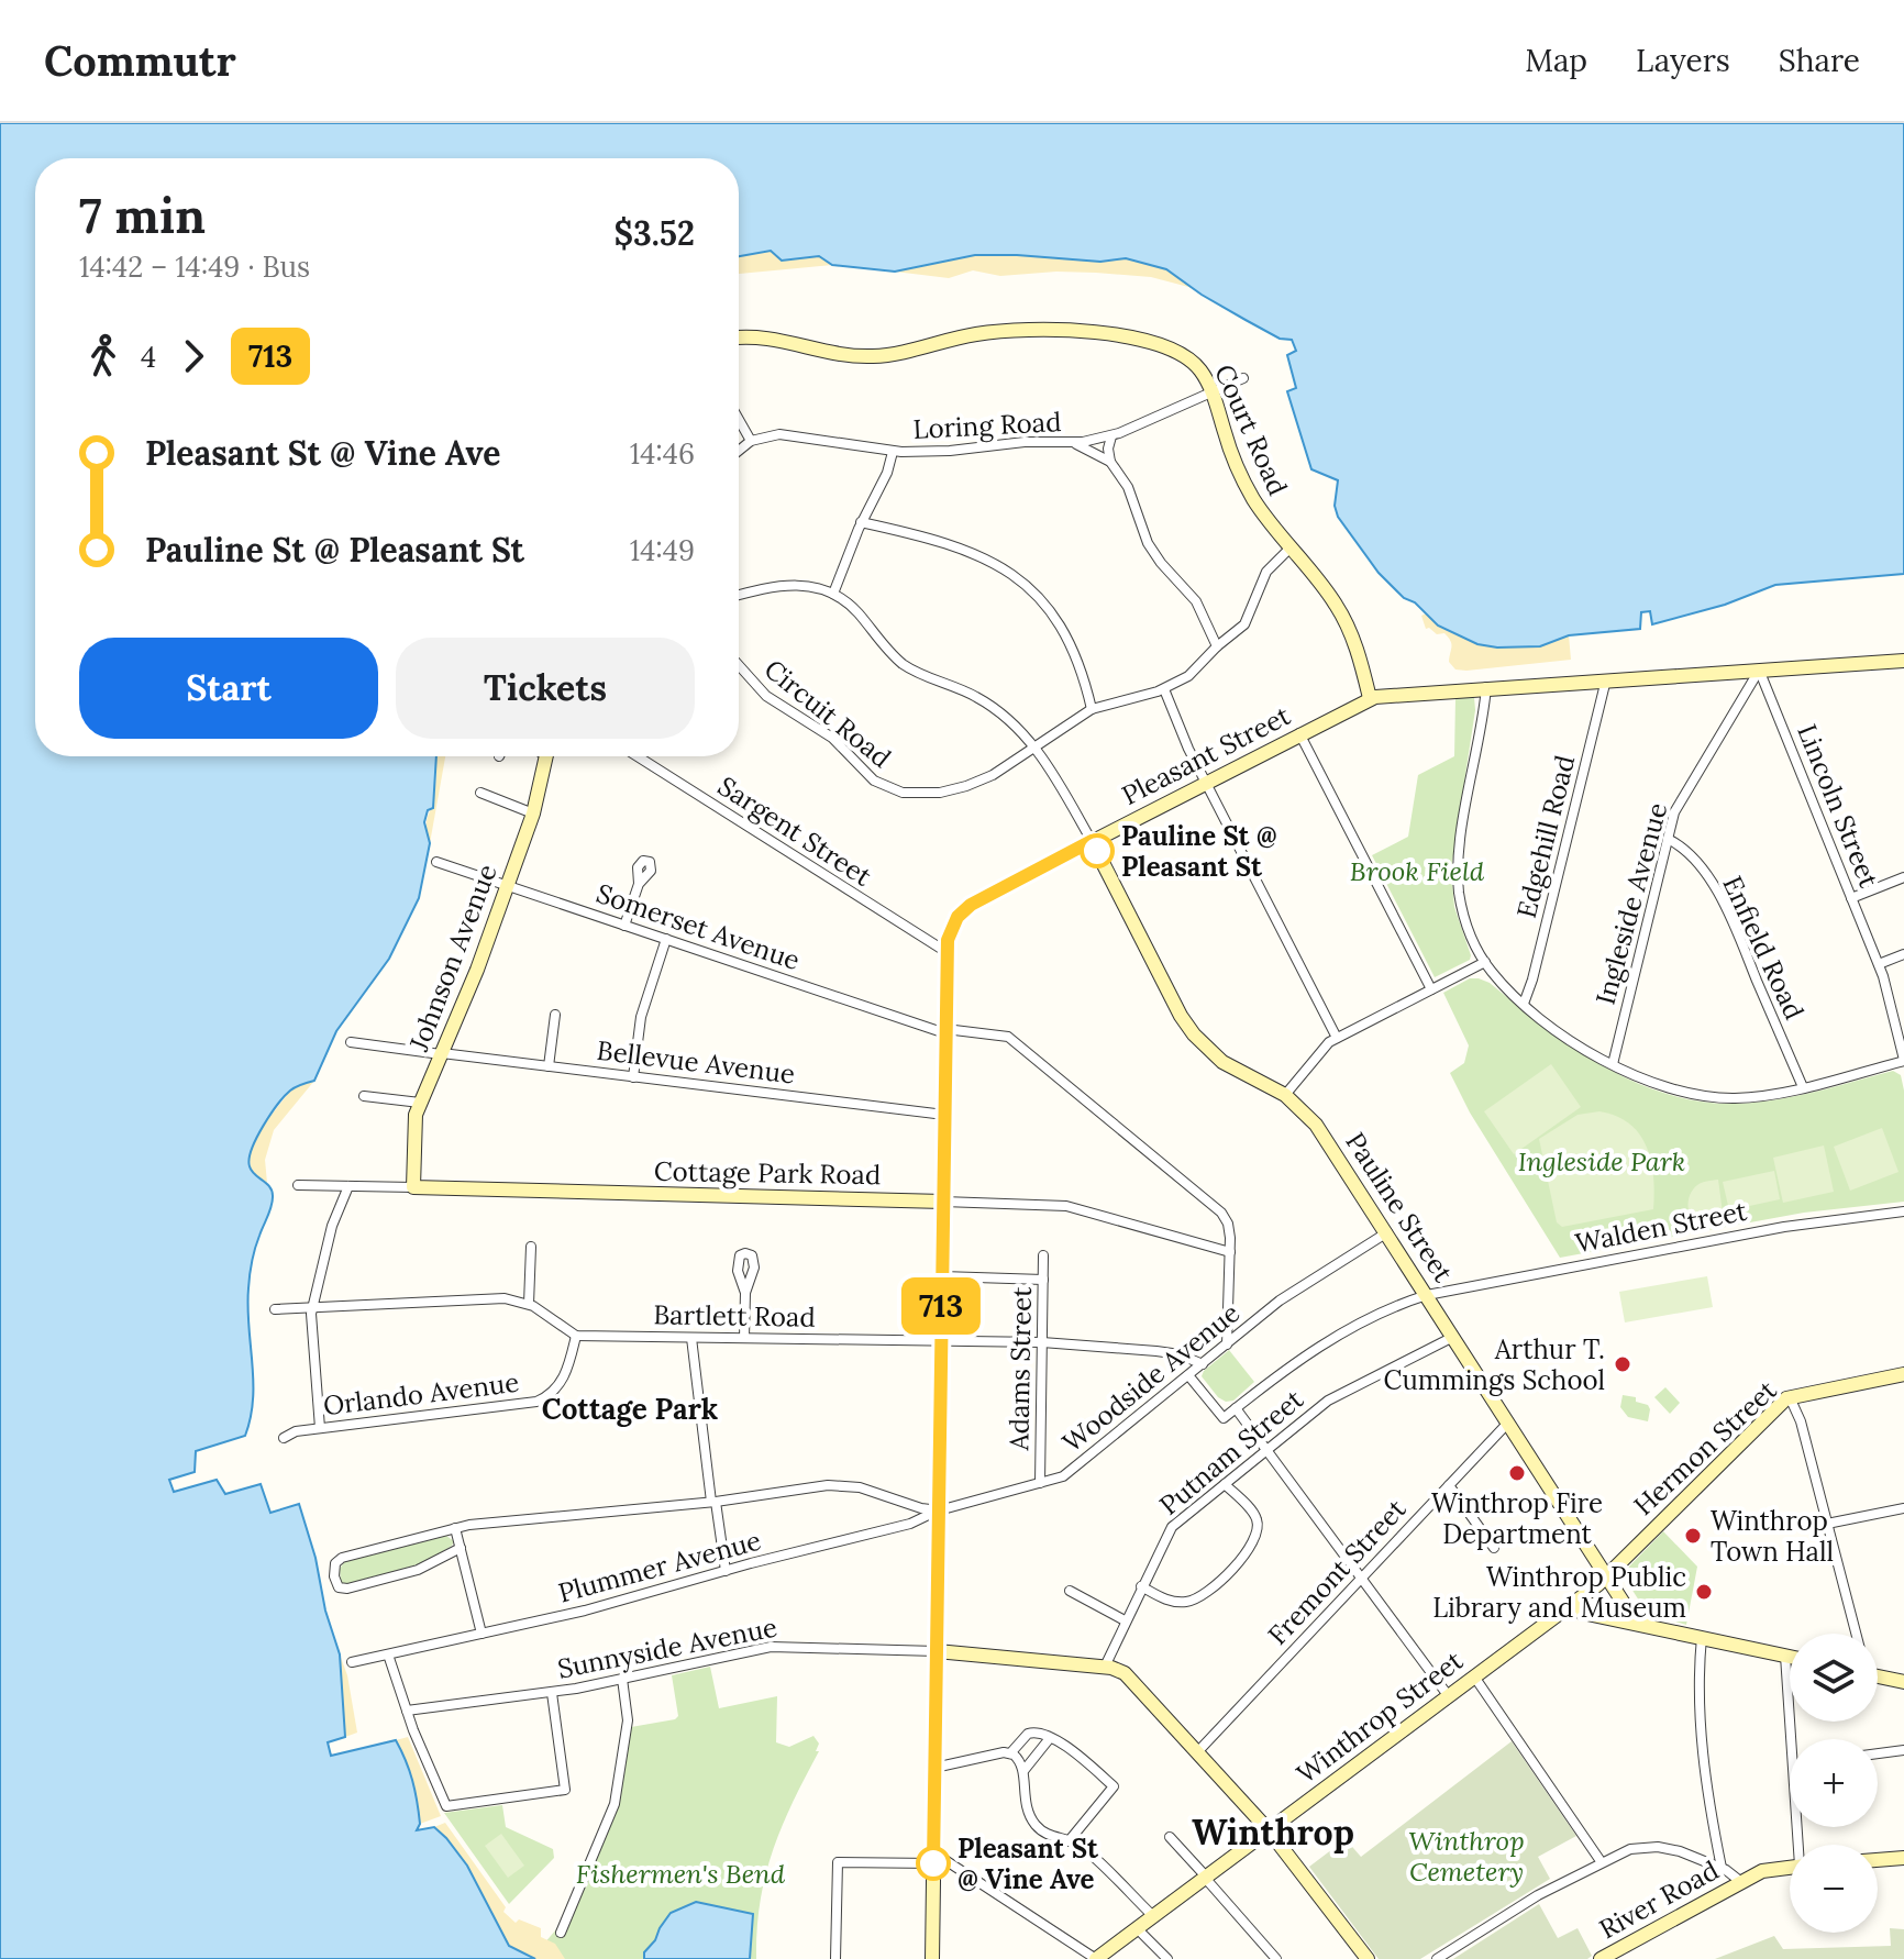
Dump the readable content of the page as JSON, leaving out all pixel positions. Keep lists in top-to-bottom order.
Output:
{
  "streets": {
    "main road": [
      "Court Road",
      "Pleasant Street",
      "Johnson Avenue",
      "Cottage Park Road",
      "Pauline Street",
      "Hermon Street",
      "Winthrop Street",
      "River Road"
    ],
    "street": [
      "Loring Road",
      "Circuit Road",
      "Lincoln Street",
      "Sargent Street",
      "Edgehill Road",
      "Ingleside Avenue",
      "Somerset Avenue",
      "Enfield Road",
      "Bellevue Avenue",
      "Walden Street",
      "Bartlett Road",
      "Adams Street",
      "Woodside Avenue",
      "Orlando Avenue",
      "Putnam Street",
      "Plummer Avenue",
      "Fremont Street",
      "Sunnyside Avenue"
    ]
  },
  "crossings": [
    ["Loring Road", "Court Road"],
    ["Court Road", "Circuit Road"],
    ["Court Road", "Pleasant Street"],
    ["Pleasant Street", "Lincoln Street"],
    ["Pleasant Street", "Sargent Street"],
    ["Pleasant Street", "Edgehill Road"],
    ["Pleasant Street", "Ingleside Avenue"],
    ["Pleasant Street", "Somerset Avenue"],
    ["Pleasant Street", "Bellevue Avenue"],
    ["Pleasant Street", "Cottage Park Road"],
    ["Pleasant Street", "Pauline Street"],
    ["Pleasant Street", "Bartlett Road"],
    ["Pleasant Street", "Woodside Avenue"],
    ["Pleasant Street", "Plummer Avenue"],
    ["Pleasant Street", "Sunnyside Avenue"],
    ["Lincoln Street", "Ingleside Avenue"],
    ["Ingleside Avenue", "Enfield Road"],
    ["Somerset Avenue", "Johnson Avenue"],
    ["Somerset Avenue", "Cottage Park Road"],
    ["Somerset Avenue", "Woodside Avenue"],
    ["Johnson Avenue", "Bellevue Avenue"],
    ["Johnson Avenue", "Cottage Park Road"],
    ["Pauline Street", "Walden Street"],
    ["Pauline Street", "Woodside Avenue"],
    ["Pauline Street", "Hermon Street"],
    ["Pauline Street", "Putnam Street"],
    ["Pauline Street", "Fremont Street"],
    ["Pauline Street", "Winthrop Street"],
    ["Walden Street", "Woodside Avenue"],
    ["Bartlett Road", "Adams Street"],
    ["Bartlett Road", "Woodside Avenue"],
    ["Bartlett Road", "Orlando Avenue"],
    ["Adams Street", "Woodside Avenue"],
    ["Woodside Avenue", "Plummer Avenue"],
    ["Hermon Street", "Winthrop Street"]
  ],
  "districts": ["Cottage Park", "Winthrop"],
  "parks": [
    "Brook Field",
    "Ingleside Park",
    "Winthrop Cemetery",
    "Fishermen's Bend"
  ],
  "places": [
    "Pauline St @ Pleasant St",
    "Arthur T. Cummings School",
    "Winthrop Fire Department",
    "Winthrop Town Hall",
    "Winthrop Public Library and Museum",
    "Pleasant St @ Vine Ave"
  ],
  "lines": ["bus line 713"],
  "page": {
    "header": "Commutr",
    "nav": ["Map", "Layers", "Share"],
    "on_map": "713",
    "heading": ["7 min", "14:42 – 14:49 · Bus", "$3.52"],
    "legs": ["4", "713"],
    "list": [
      {
        "name": "Pleasant St @ Vine Ave",
        "value": "14:46"
      },
      {
        "name": "Pauline St @ Pleasant St",
        "value": "14:49"
      }
    ],
    "buttons": ["Start", "Tickets"],
    "map_buttons": ["+", "−"]
  }
}
